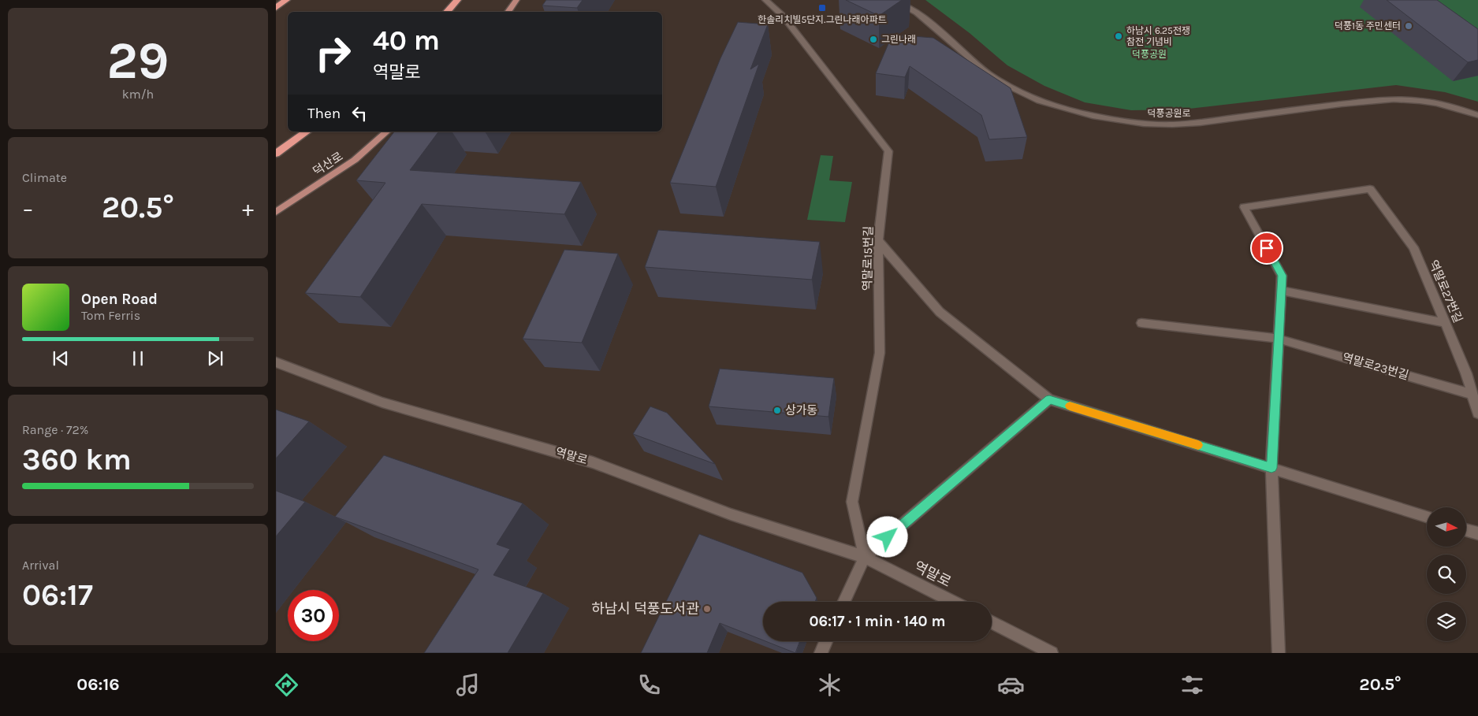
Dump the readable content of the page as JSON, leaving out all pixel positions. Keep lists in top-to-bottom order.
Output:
{
  "streets": {
    "main road": ["덕산로"],
    "street": [
      "덕풍공원로",
      "역말로15번길",
      "역말로27번길",
      "역말로23번길",
      "역말로"
    ]
  },
  "crossings": [
    ["역말로15번길", "역말로"],
    ["역말로27번길", "역말로23번길"]
  ],
  "parks": ["덕풍공원"],
  "places": {
    "transit": ["한솔리치빌5단지.그린나래아파트"],
    "other": [
      "덕풍1동 주민센터",
      "하남시 6.25전쟁 참전 기념비",
      "그린나래",
      "상가동",
      "하남시 덕풍도서관"
    ]
  },
  "north": "right",
  "page": {
    "tile": [
      ["29", "km/h"],
      "Climate",
      ["Range · 72%", "360 km"],
      ["Arrival", "06:17"]
    ],
    "turn": ["40 m", "역말로"],
    "then": "Then",
    "heat": ["−", "20.5°", "+"],
    "song": ["Open Road", "Tom Ferris"],
    "limit": "30",
    "trip": "06:17 · 1 min · 140 m",
    "tabs": ["06:16", "20.5°"]
  }
}
